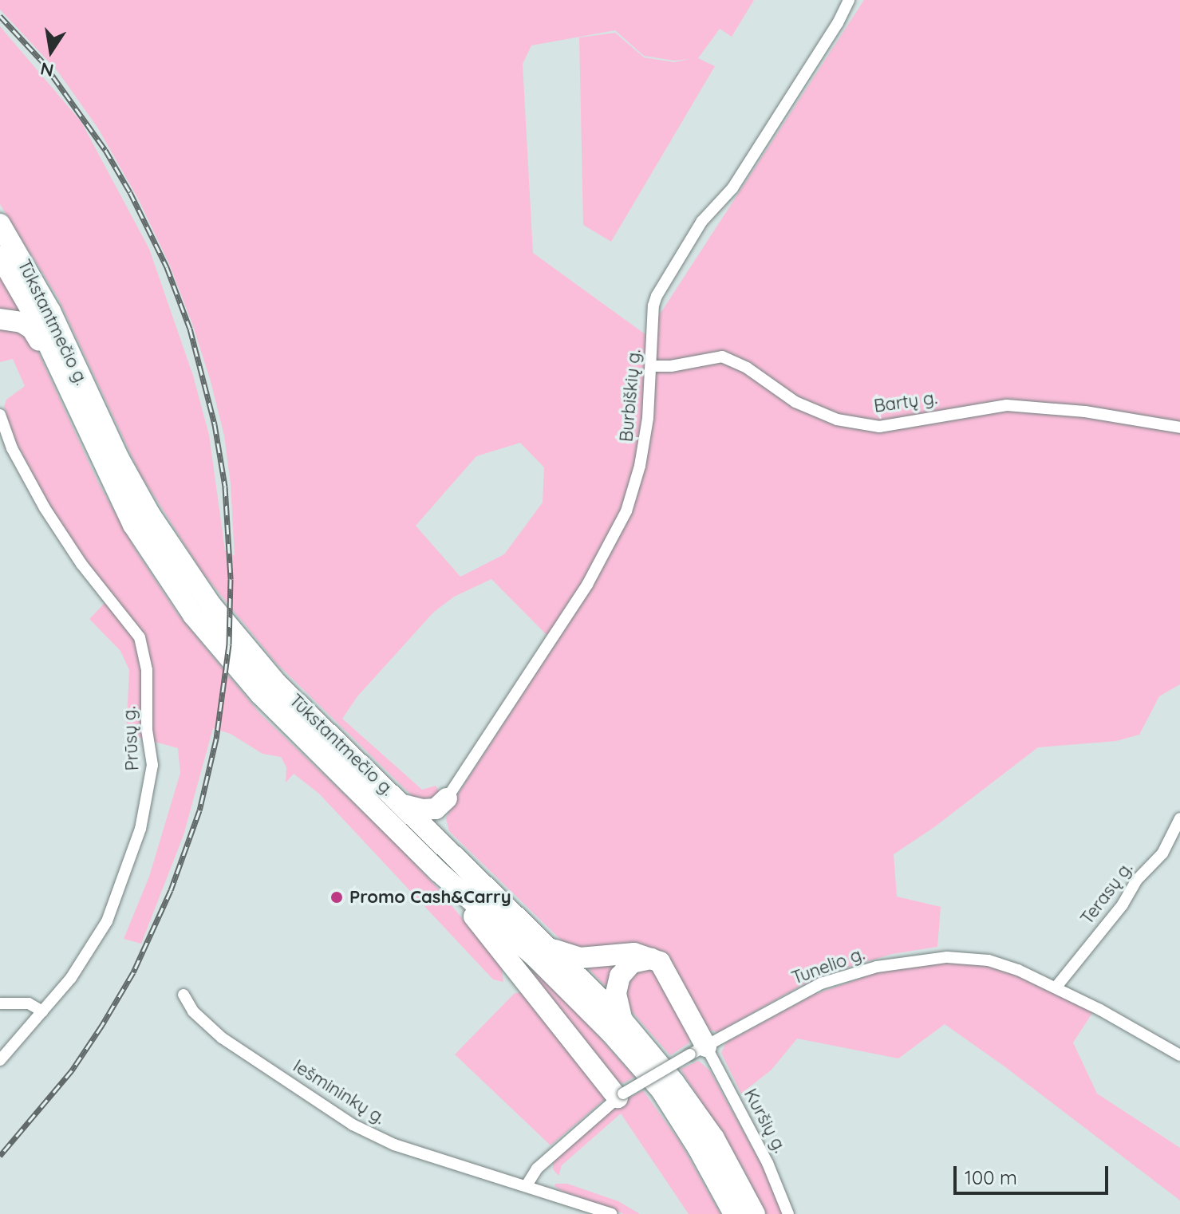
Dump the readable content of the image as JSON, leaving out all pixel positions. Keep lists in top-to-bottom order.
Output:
{
  "streets": {
    "highway": ["Tūkstantmečio g."],
    "street": [
      "Burbiškių g.",
      "Bartų g.",
      "Prūsų g.",
      "Terasų g.",
      "Tunelio g.",
      "Iešmininkų g.",
      "Kuršių g."
    ]
  },
  "crossings": [
    ["Burbiškių g.", "Bartų g."],
    ["Terasų g.", "Tunelio g."],
    ["Tunelio g.", "Iešmininkų g."],
    ["Tunelio g.", "Kuršių g."]
  ],
  "places": ["Promo Cash&Carry"],
  "scale_bar": "100 m",
  "north": "bottom"
}
